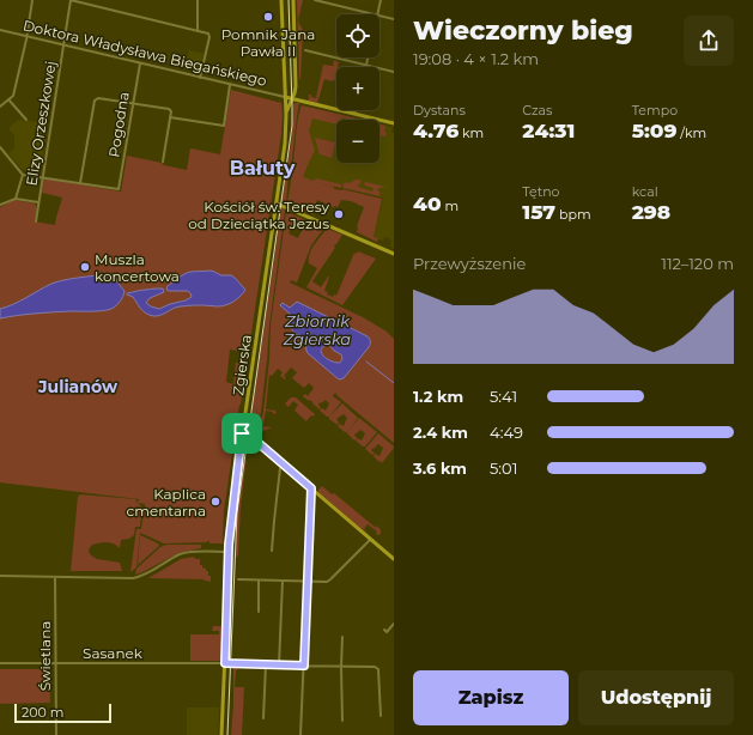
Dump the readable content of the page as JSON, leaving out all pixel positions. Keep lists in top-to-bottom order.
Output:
{
  "streets": {
    "main road": ["Zgierska"],
    "street": [
      "Doktora Władysława Biegańskiego",
      "Elizy Orzeszkowej",
      "Pogodna",
      "Sasanek",
      "Świetlana"
    ]
  },
  "crossings": [
    ["Doktora Władysława Biegańskiego", "Elizy Orzeszkowej"],
    ["Doktora Władysława Biegańskiego", "Pogodna"],
    ["Doktora Władysława Biegańskiego", "Zgierska"],
    ["Zgierska", "Sasanek"],
    ["Sasanek", "Świetlana"]
  ],
  "districts": ["Bałuty", "Julianów"],
  "water": ["Zbiornik Zgierska"],
  "places": [
    "Pomnik Jana Pawła II",
    "Kościół św. Teresy od Dzieciątka Jezus",
    "Muszla koncertowa",
    "Kaplica cmentarna"
  ],
  "scale_bar": "200 m",
  "page": {
    "heading": ["Wieczorny bieg", "19:08 · 4 × 1.2 km"],
    "map_buttons": ["+", "−"],
    "stats": [
      ["Dystans", "4.76 km"],
      ["Czas", "24:31"],
      ["Tempo", "5:09 /km"],
      ["40 m"],
      ["Tętno", "157 bpm"],
      ["kcal", "298"]
    ],
    "chart": ["Przewyższenie", "112–120 m"],
    "list": [
      {
        "name": "1.2 km",
        "note": "5:41"
      },
      {
        "name": "2.4 km",
        "note": "4:49"
      },
      {
        "name": "3.6 km",
        "note": "5:01"
      }
    ],
    "buttons": ["Zapisz", "Udostępnij"],
    "scale": "200 m"
  }
}
